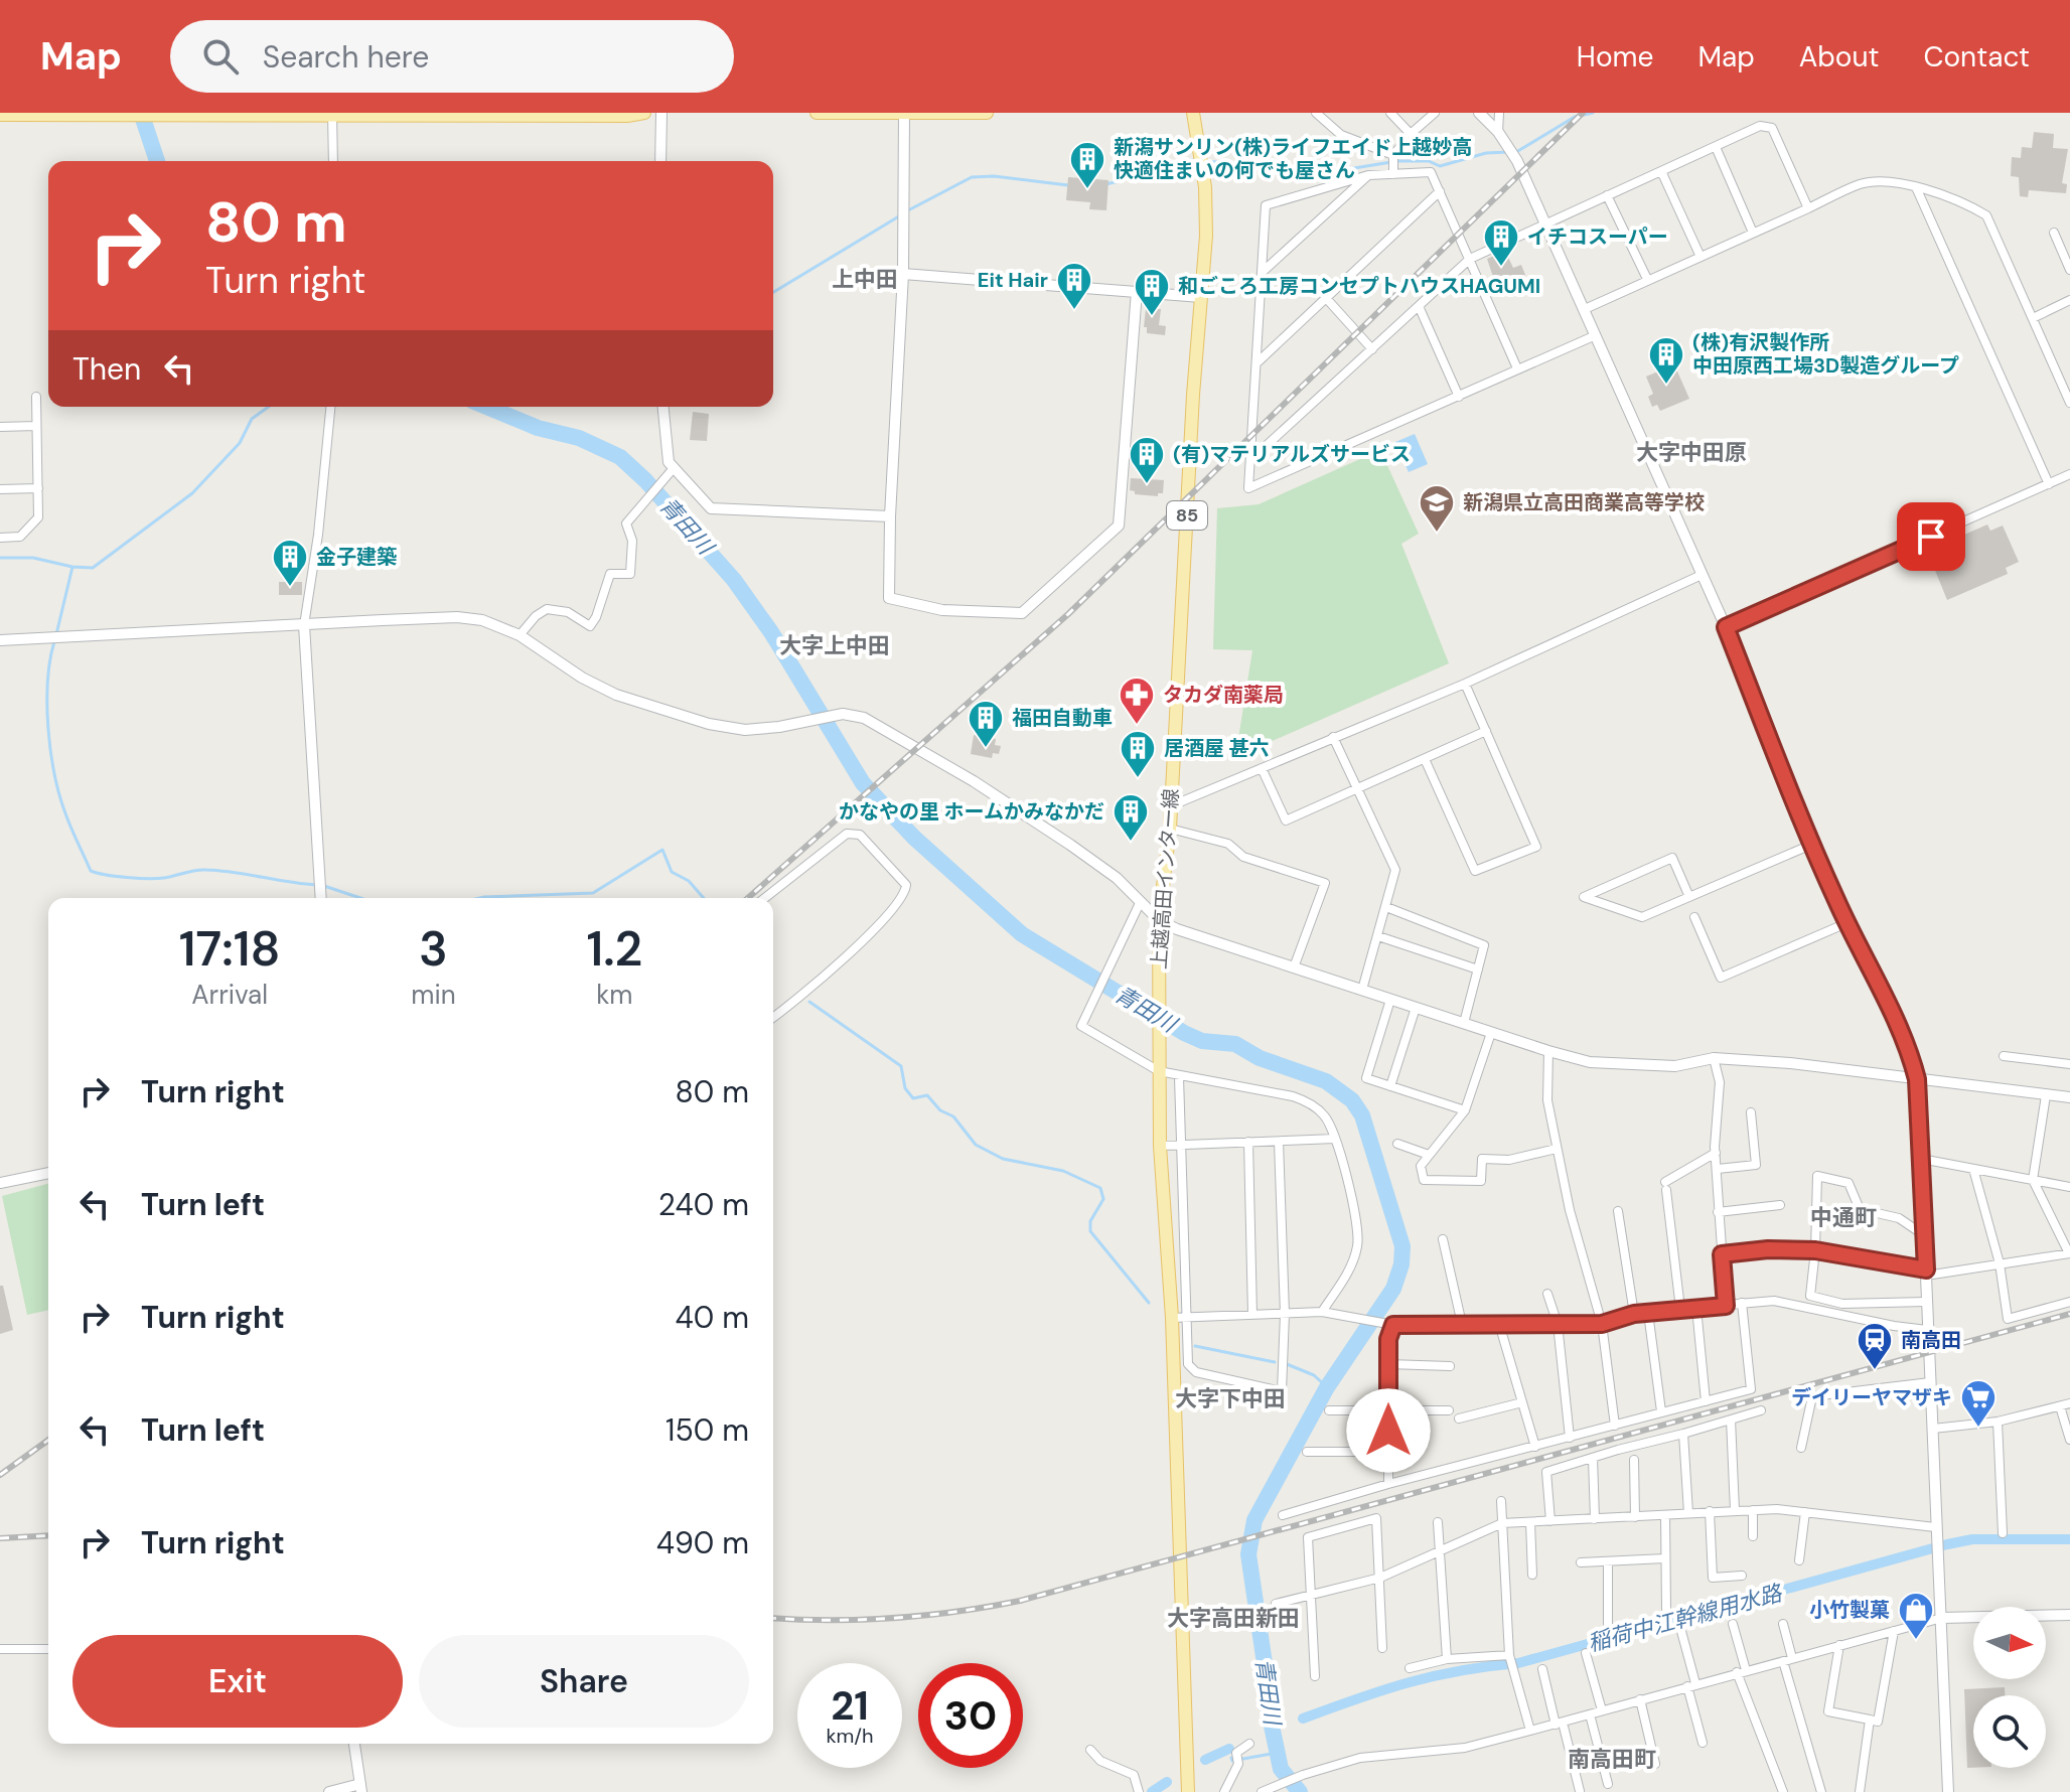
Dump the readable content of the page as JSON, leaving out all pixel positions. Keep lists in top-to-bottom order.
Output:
{
  "streets": {
    "main road": ["85", "上越高田インター線"]
  },
  "districts": [
    "上中田",
    "大字中田原",
    "大字上中田",
    "中通町",
    "大字下中田",
    "大字高田新田",
    "南高田町"
  ],
  "water": ["青田川", "稲荷中江幹線用水路"],
  "places": {
    "building": [
      "新潟サンリン(株)ライフエイド上越妙高 快適住まいの何でも屋さん",
      "イチコスーパー",
      "Eit Hair",
      "和ごころ工房コンセプトハウスHAGUMI",
      "(株)有沢製作所 中田原西工場3D製造グループ",
      "(有)マテリアルズサービス",
      "金子建築",
      "福田自動車",
      "居酒屋 甚六",
      "かなやの里 ホームかみなかだ"
    ],
    "school or university": ["新潟県立高田商業高等学校"],
    "pharmacy": ["タカダ南薬局"],
    "station": ["南高田"],
    "supermarket": ["デイリーヤマザキ"],
    "shop": ["小竹製菓"]
  },
  "north": "right",
  "page": {
    "header": "Map",
    "search": "Search here",
    "nav": [
      "Home",
      "Map",
      "About",
      "Contact"
    ],
    "turn": ["80 m", "Turn right"],
    "then": "Then",
    "eta": [
      "17:18",
      "Arrival",
      "3",
      "min",
      "1.2",
      "km"
    ],
    "list": [
      {
        "name": "Turn right",
        "value": "80 m"
      },
      {
        "name": "Turn left",
        "value": "240 m"
      },
      {
        "name": "Turn right",
        "value": "40 m"
      },
      {
        "name": "Turn left",
        "value": "150 m"
      },
      {
        "name": "Turn right",
        "value": "490 m"
      }
    ],
    "buttons": ["Exit", "Share"],
    "speed": "21 km/h",
    "limit": "30"
  }
}
